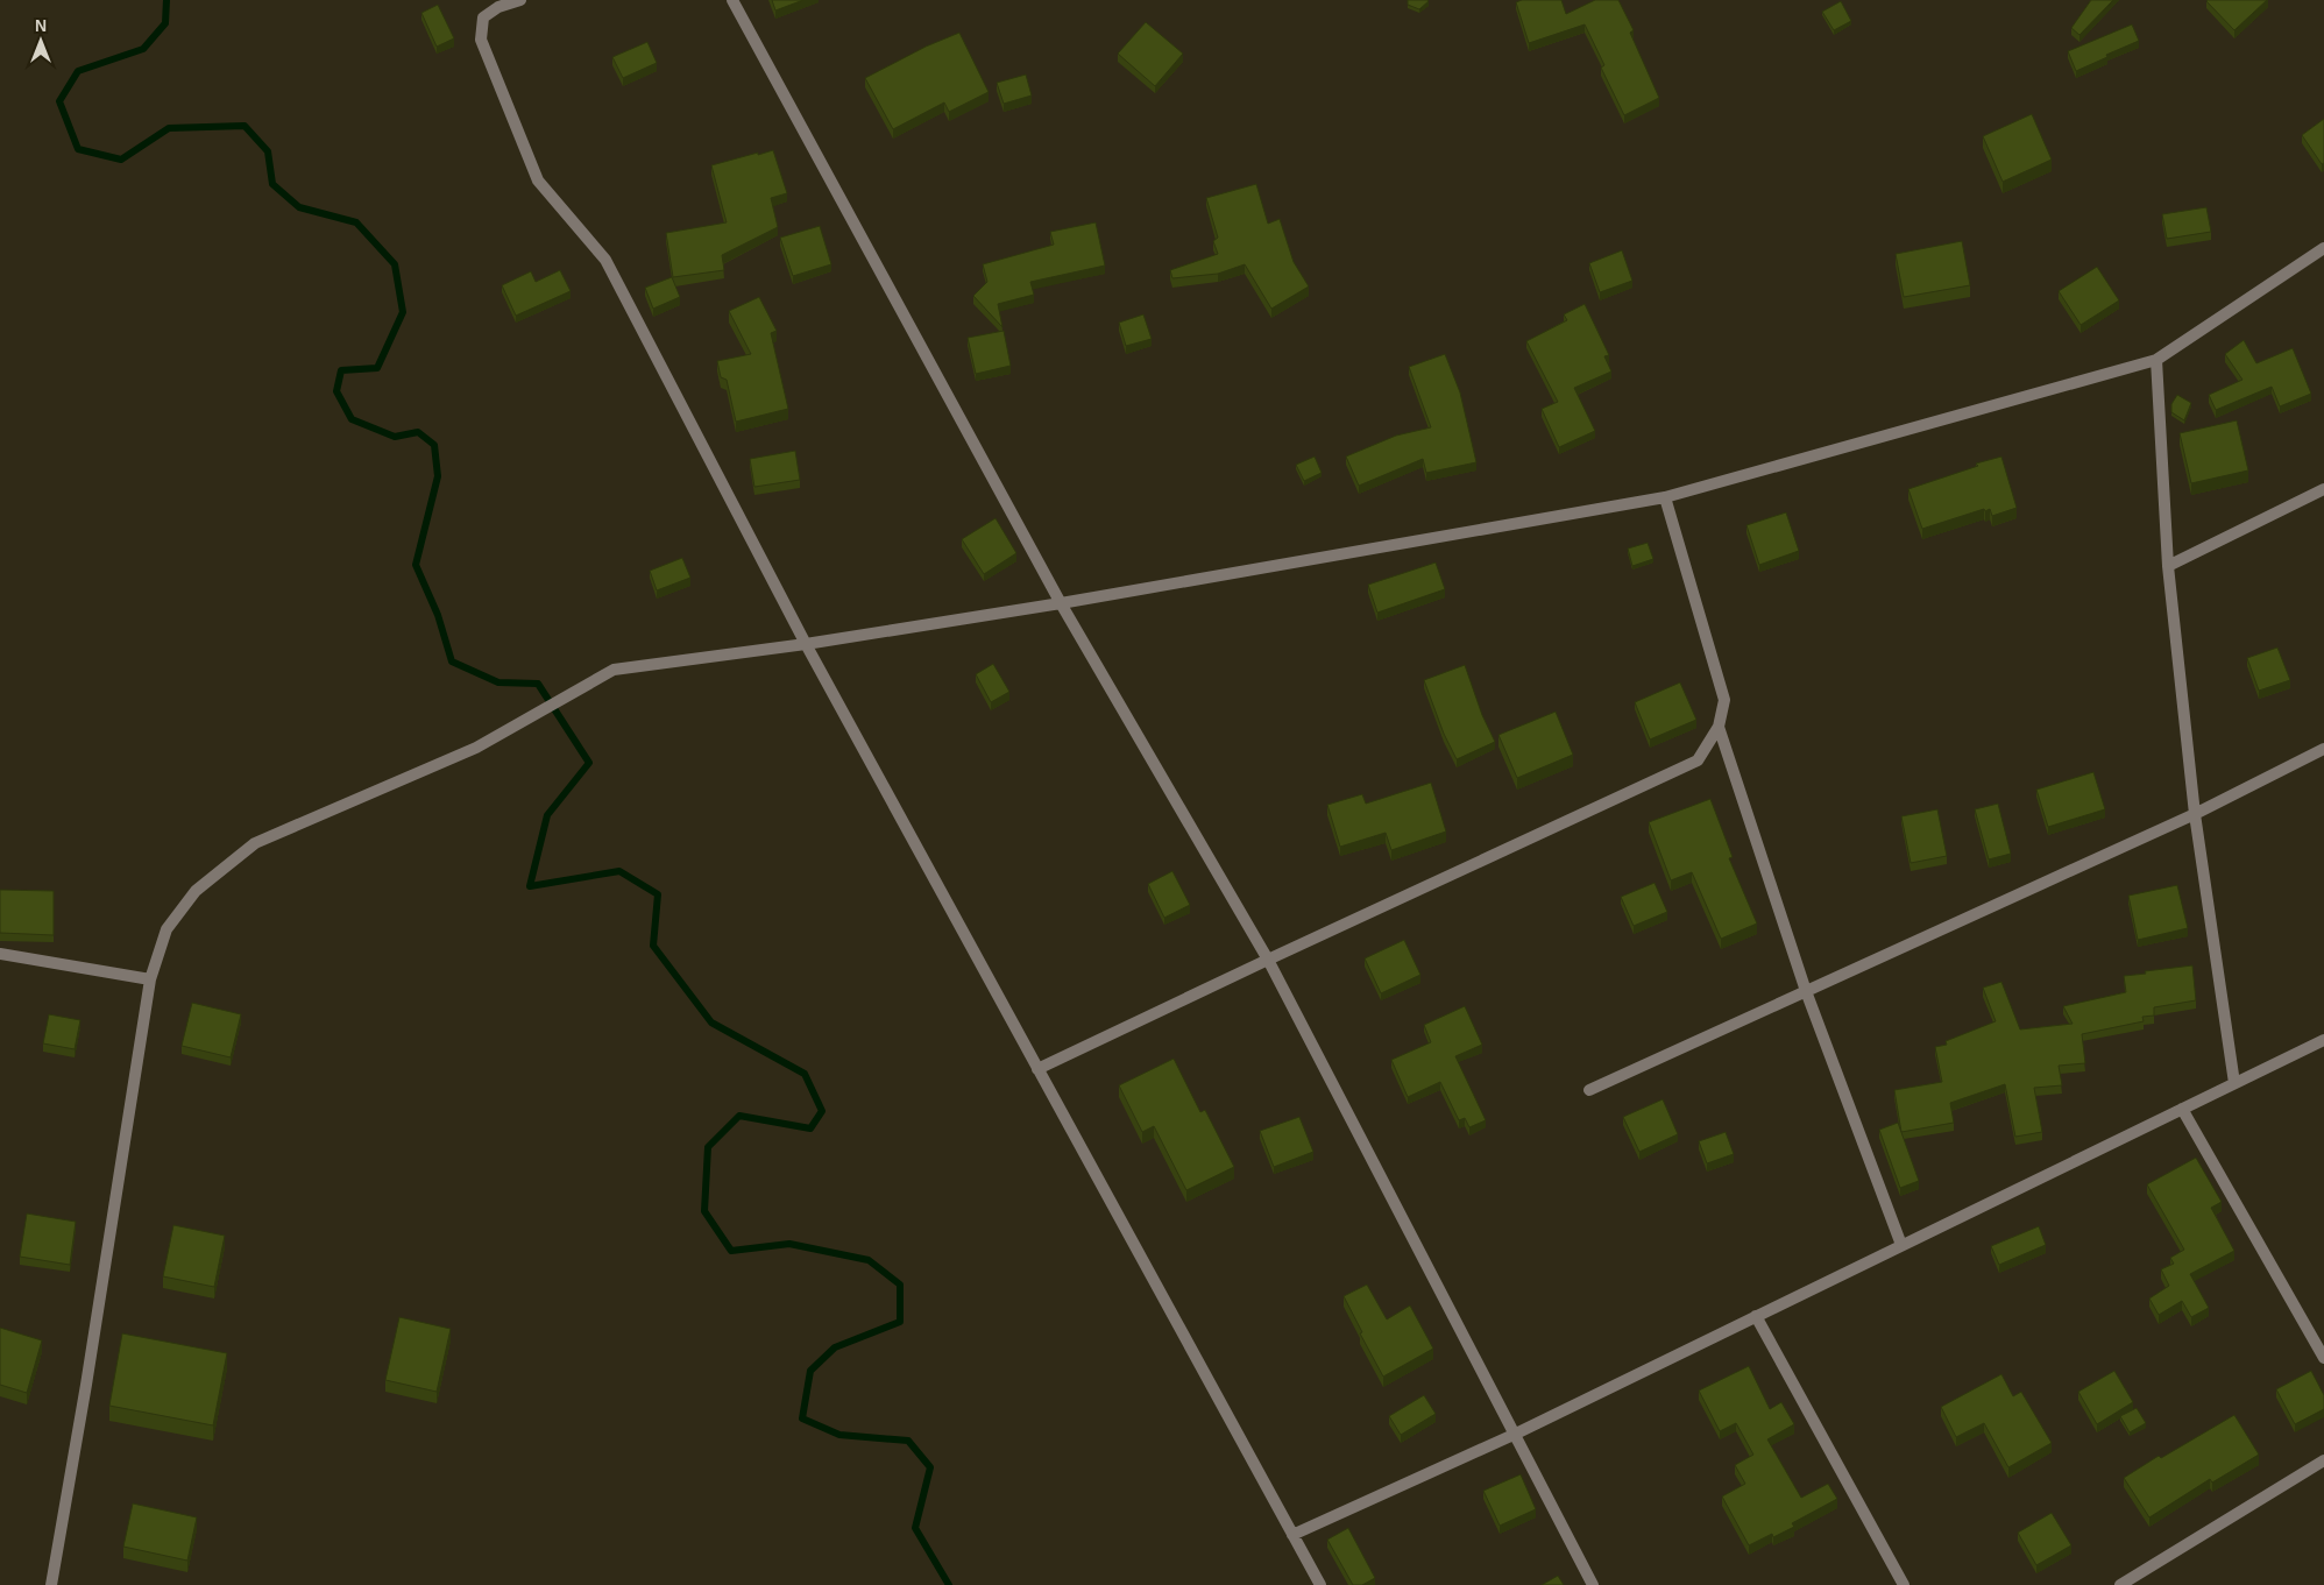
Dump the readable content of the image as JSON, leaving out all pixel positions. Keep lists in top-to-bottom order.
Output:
{
  "north": "top"
}
